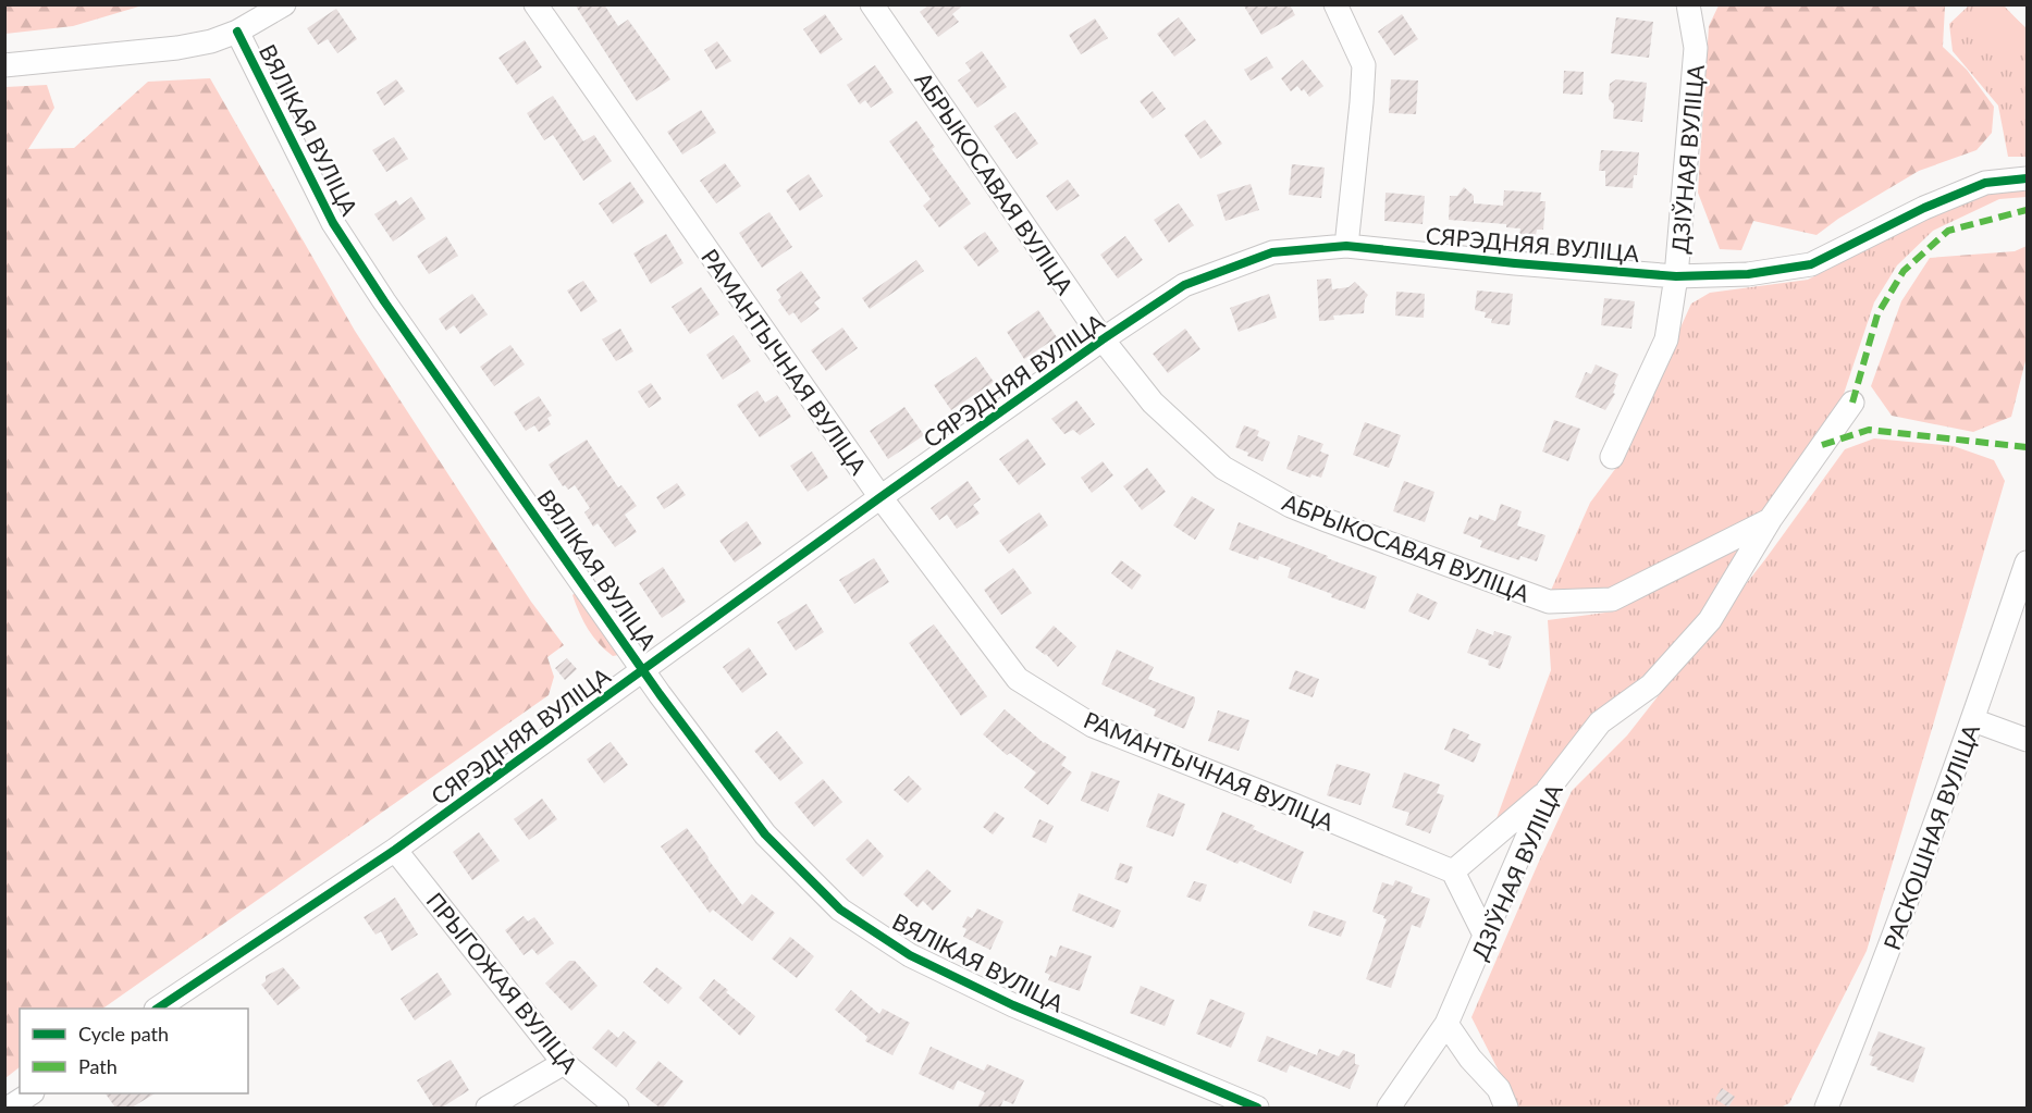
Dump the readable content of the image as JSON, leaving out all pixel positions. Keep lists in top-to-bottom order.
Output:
{
  "streets": {
    "street": [
      "ВЯЛІКАЯ ВУЛІЦА",
      "ДЗІЎНАЯ ВУЛІЦА",
      "АБРЫКОСАВАЯ ВУЛІЦА",
      "СЯРЭДНЯЯ ВУЛІЦА",
      "РАМАНТЫЧНАЯ ВУЛІЦА",
      "РАСКОШНАЯ ВУЛІЦА",
      "ПРЫГОЖАЯ ВУЛІЦА"
    ]
  },
  "crossings": [
    ["ВЯЛІКАЯ ВУЛІЦА", "СЯРЭДНЯЯ ВУЛІЦА"],
    ["ДЗІЎНАЯ ВУЛІЦА", "АБРЫКОСАВАЯ ВУЛІЦА"],
    ["ДЗІЎНАЯ ВУЛІЦА", "СЯРЭДНЯЯ ВУЛІЦА"],
    ["АБРЫКОСАВАЯ ВУЛІЦА", "СЯРЭДНЯЯ ВУЛІЦА"],
    ["СЯРЭДНЯЯ ВУЛІЦА", "РАМАНТЫЧНАЯ ВУЛІЦА"],
    ["СЯРЭДНЯЯ ВУЛІЦА", "ПРЫГОЖАЯ ВУЛІЦА"]
  ],
  "legend": ["Cycle path", "Path"]
}
